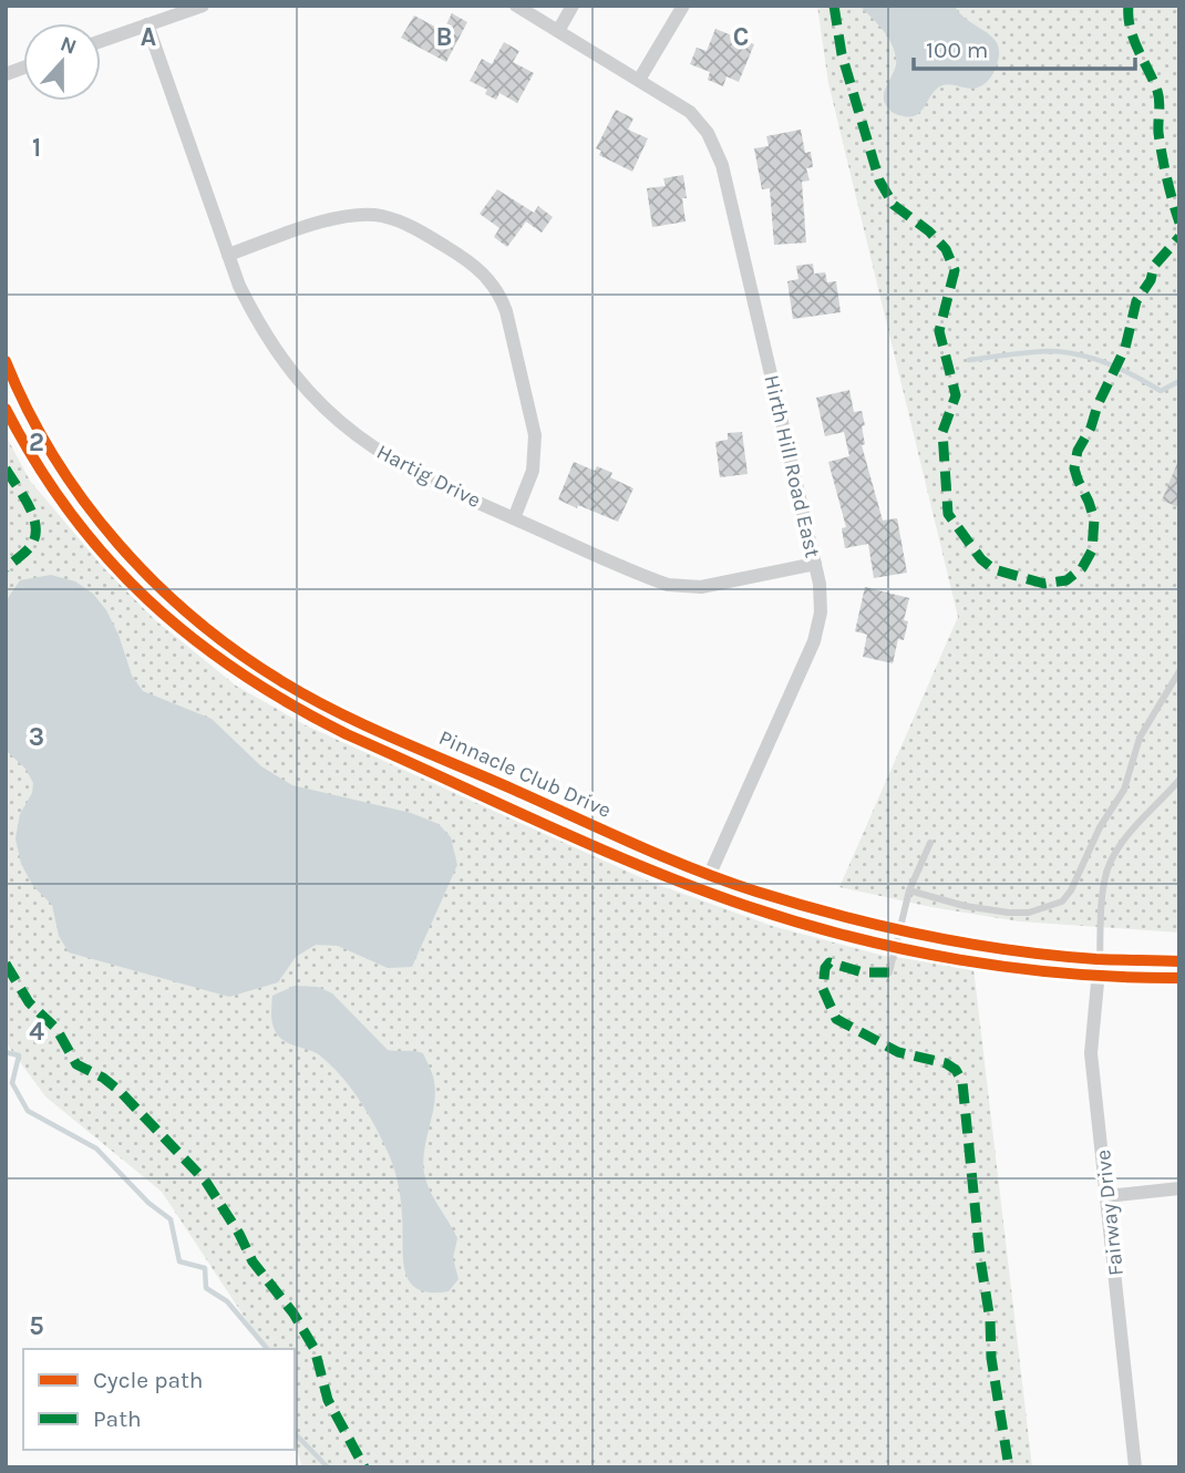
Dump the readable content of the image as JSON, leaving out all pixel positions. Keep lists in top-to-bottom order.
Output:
{
  "streets": {
    "street": [
      "Hirth Hill Road East",
      "Hartig Drive",
      "Pinnacle Club Drive",
      "Fairway Drive"
    ]
  },
  "crossings": [
    ["Hirth Hill Road East", "Hartig Drive"],
    ["Hirth Hill Road East", "Pinnacle Club Drive"],
    ["Pinnacle Club Drive", "Fairway Drive"]
  ],
  "legend": ["Cycle path", "Path"],
  "scale_bar": "100 m",
  "north": "top",
  "grid": {
    "columns": ["A", "B", "C"],
    "rows": [
      "1",
      "2",
      "3",
      "4",
      "5"
    ]
  }
}
